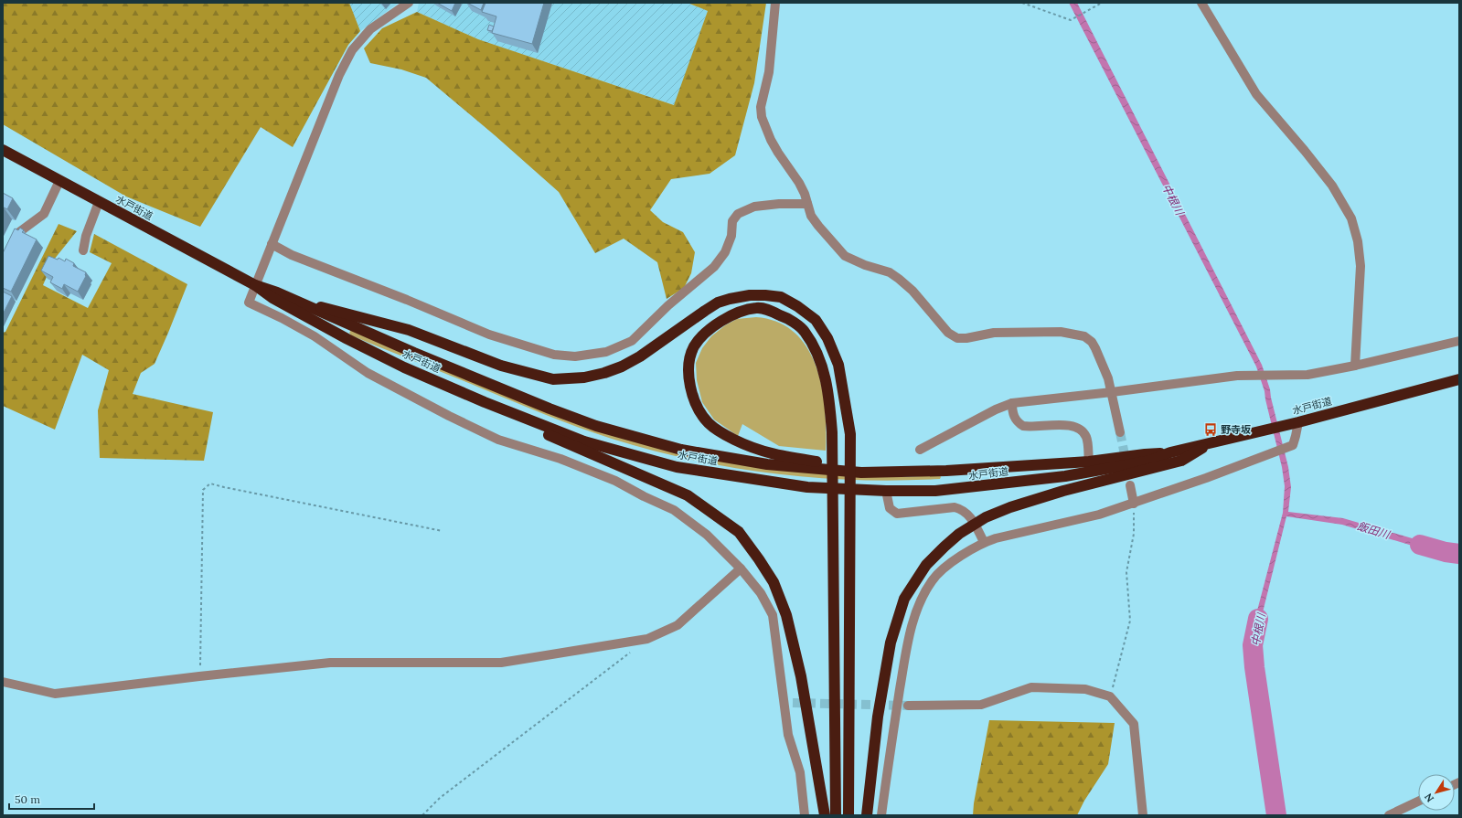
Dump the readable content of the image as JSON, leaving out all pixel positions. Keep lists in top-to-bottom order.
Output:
{
  "streets": {
    "highway": ["水戸街道"]
  },
  "water": ["中根川", "飯田川"],
  "places": {
    "bus stop": ["野寺坂"]
  },
  "scale_bar": "50 m",
  "north": "bottom left"
}
